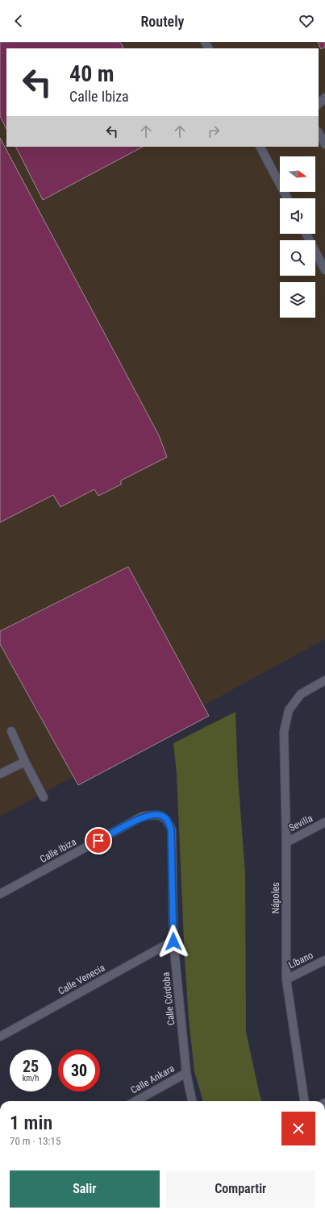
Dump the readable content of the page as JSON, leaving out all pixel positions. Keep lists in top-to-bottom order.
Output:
{
  "streets": {
    "street": [
      "Sevilla",
      "Calle Ibiza",
      "Nápoles",
      "Líbano",
      "Calle Venecia",
      "Calle Córdoba",
      "Calle Ankara"
    ]
  },
  "crossings": [
    ["Sevilla", "Nápoles"],
    ["Calle Ibiza", "Calle Córdoba"],
    ["Nápoles", "Líbano"],
    ["Calle Venecia", "Calle Córdoba"],
    ["Calle Córdoba", "Calle Ankara"]
  ],
  "north": "right",
  "page": {
    "header": "Routely",
    "turn": ["40 m", "Calle Ibiza"],
    "speed": "25 km/h",
    "limit": "30",
    "heading": ["1 min", "70 m · 13:15"],
    "buttons": ["Salir", "Compartir"]
  }
}
